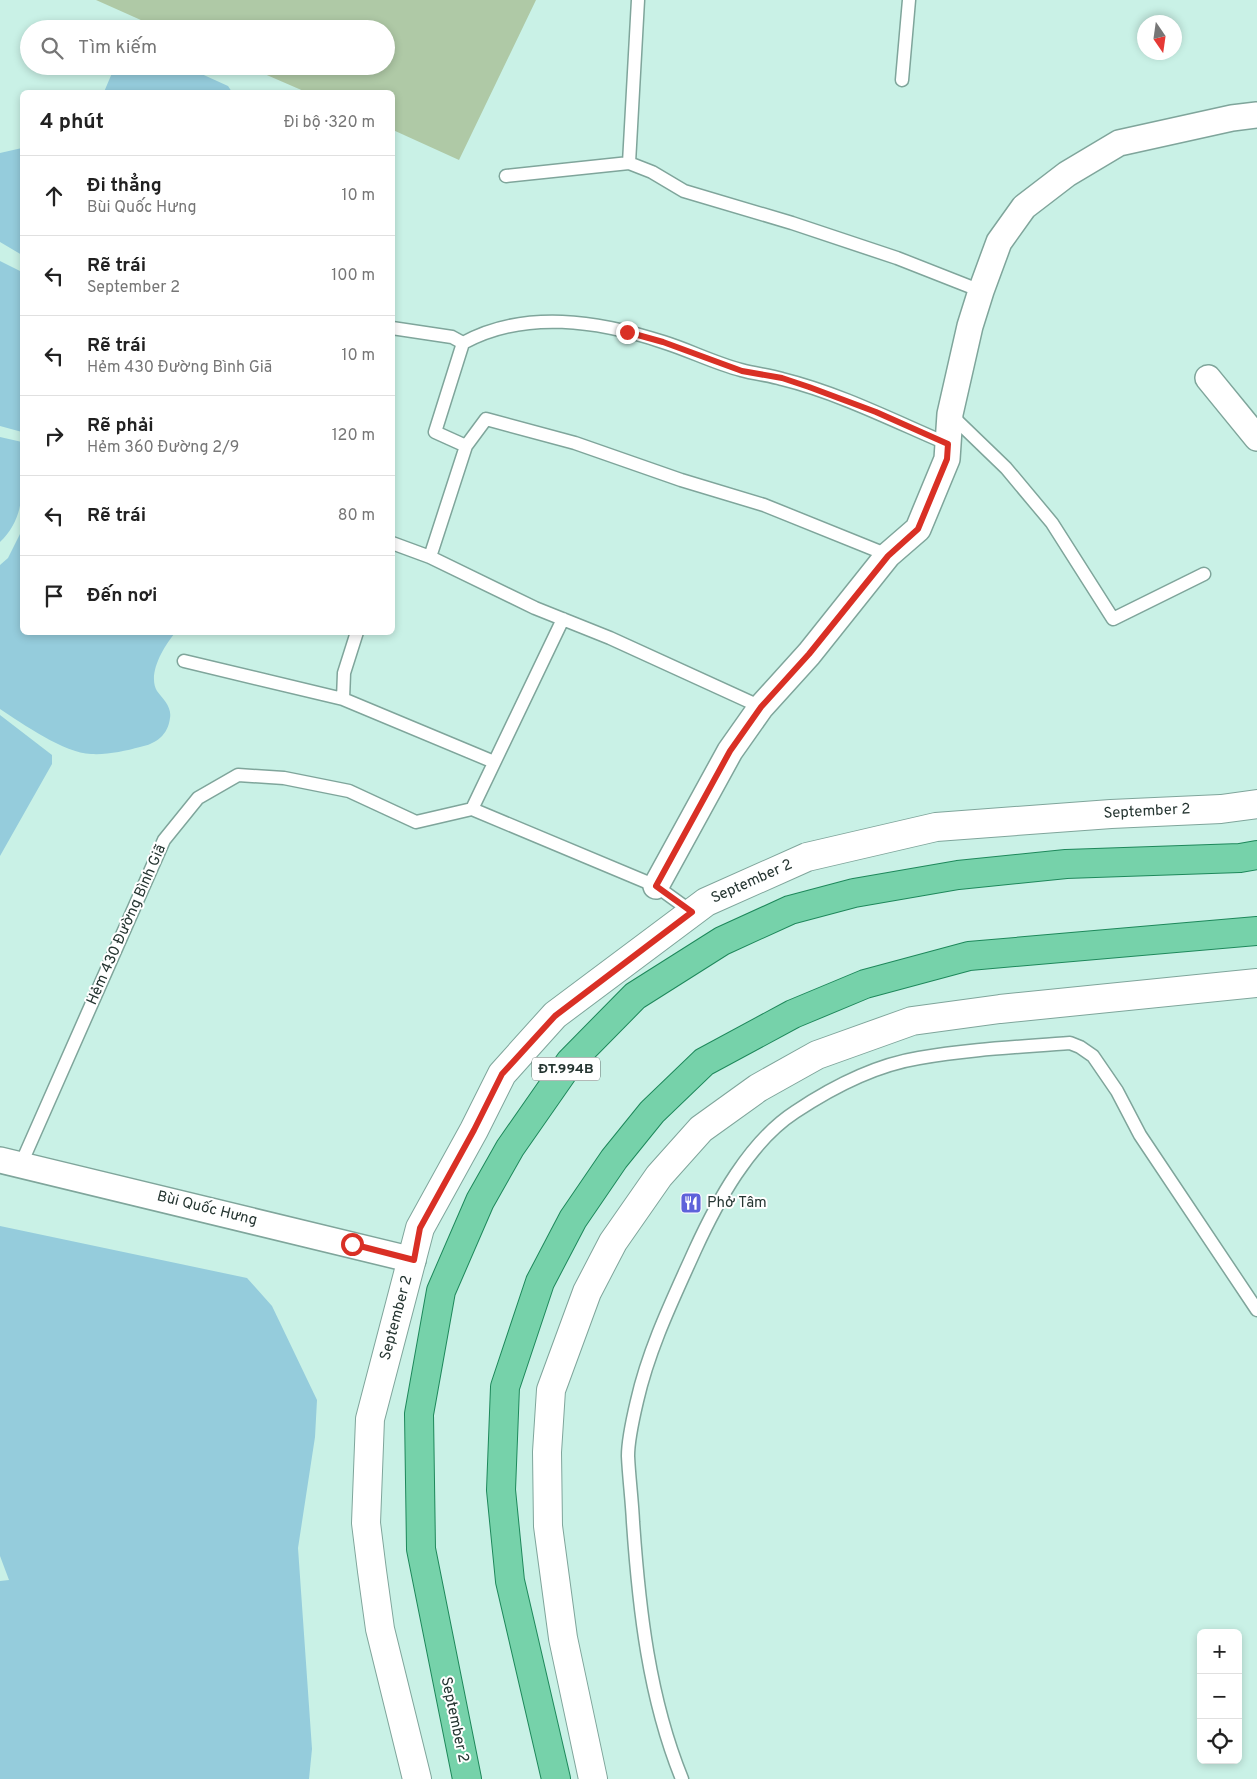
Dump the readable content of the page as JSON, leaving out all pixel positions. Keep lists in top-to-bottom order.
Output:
{
  "streets": {
    "main road": ["September 2", "ĐT.994B"],
    "street": ["Bùi Quốc Hưng"],
    "lane": ["Hẻm 430 Đường Bình Giã"]
  },
  "crossings": [
    ["September 2", "Bùi Quốc Hưng"],
    ["Hẻm 430 Đường Bình Giã", "Bùi Quốc Hưng"]
  ],
  "places": {
    "restaurant": ["Phở Tâm"]
  },
  "north": "bottom",
  "page": {
    "search": "Tìm kiếm",
    "heading": ["4 phút", "Đi bộ · 320 m"],
    "list": [
      ["Đi thẳng", "Bùi Quốc Hưng", "10 m"],
      ["Rẽ trái", "September 2", "100 m"],
      ["Rẽ trái", "Hẻm 430 Đường Bình Giã", "10 m"],
      ["Rẽ phải", "Hẻm 360 Đường 2/9", "120 m"],
      ["Rẽ trái", "80 m"],
      "Đến nơi"
    ],
    "map_buttons": ["+", "−"]
  }
}
